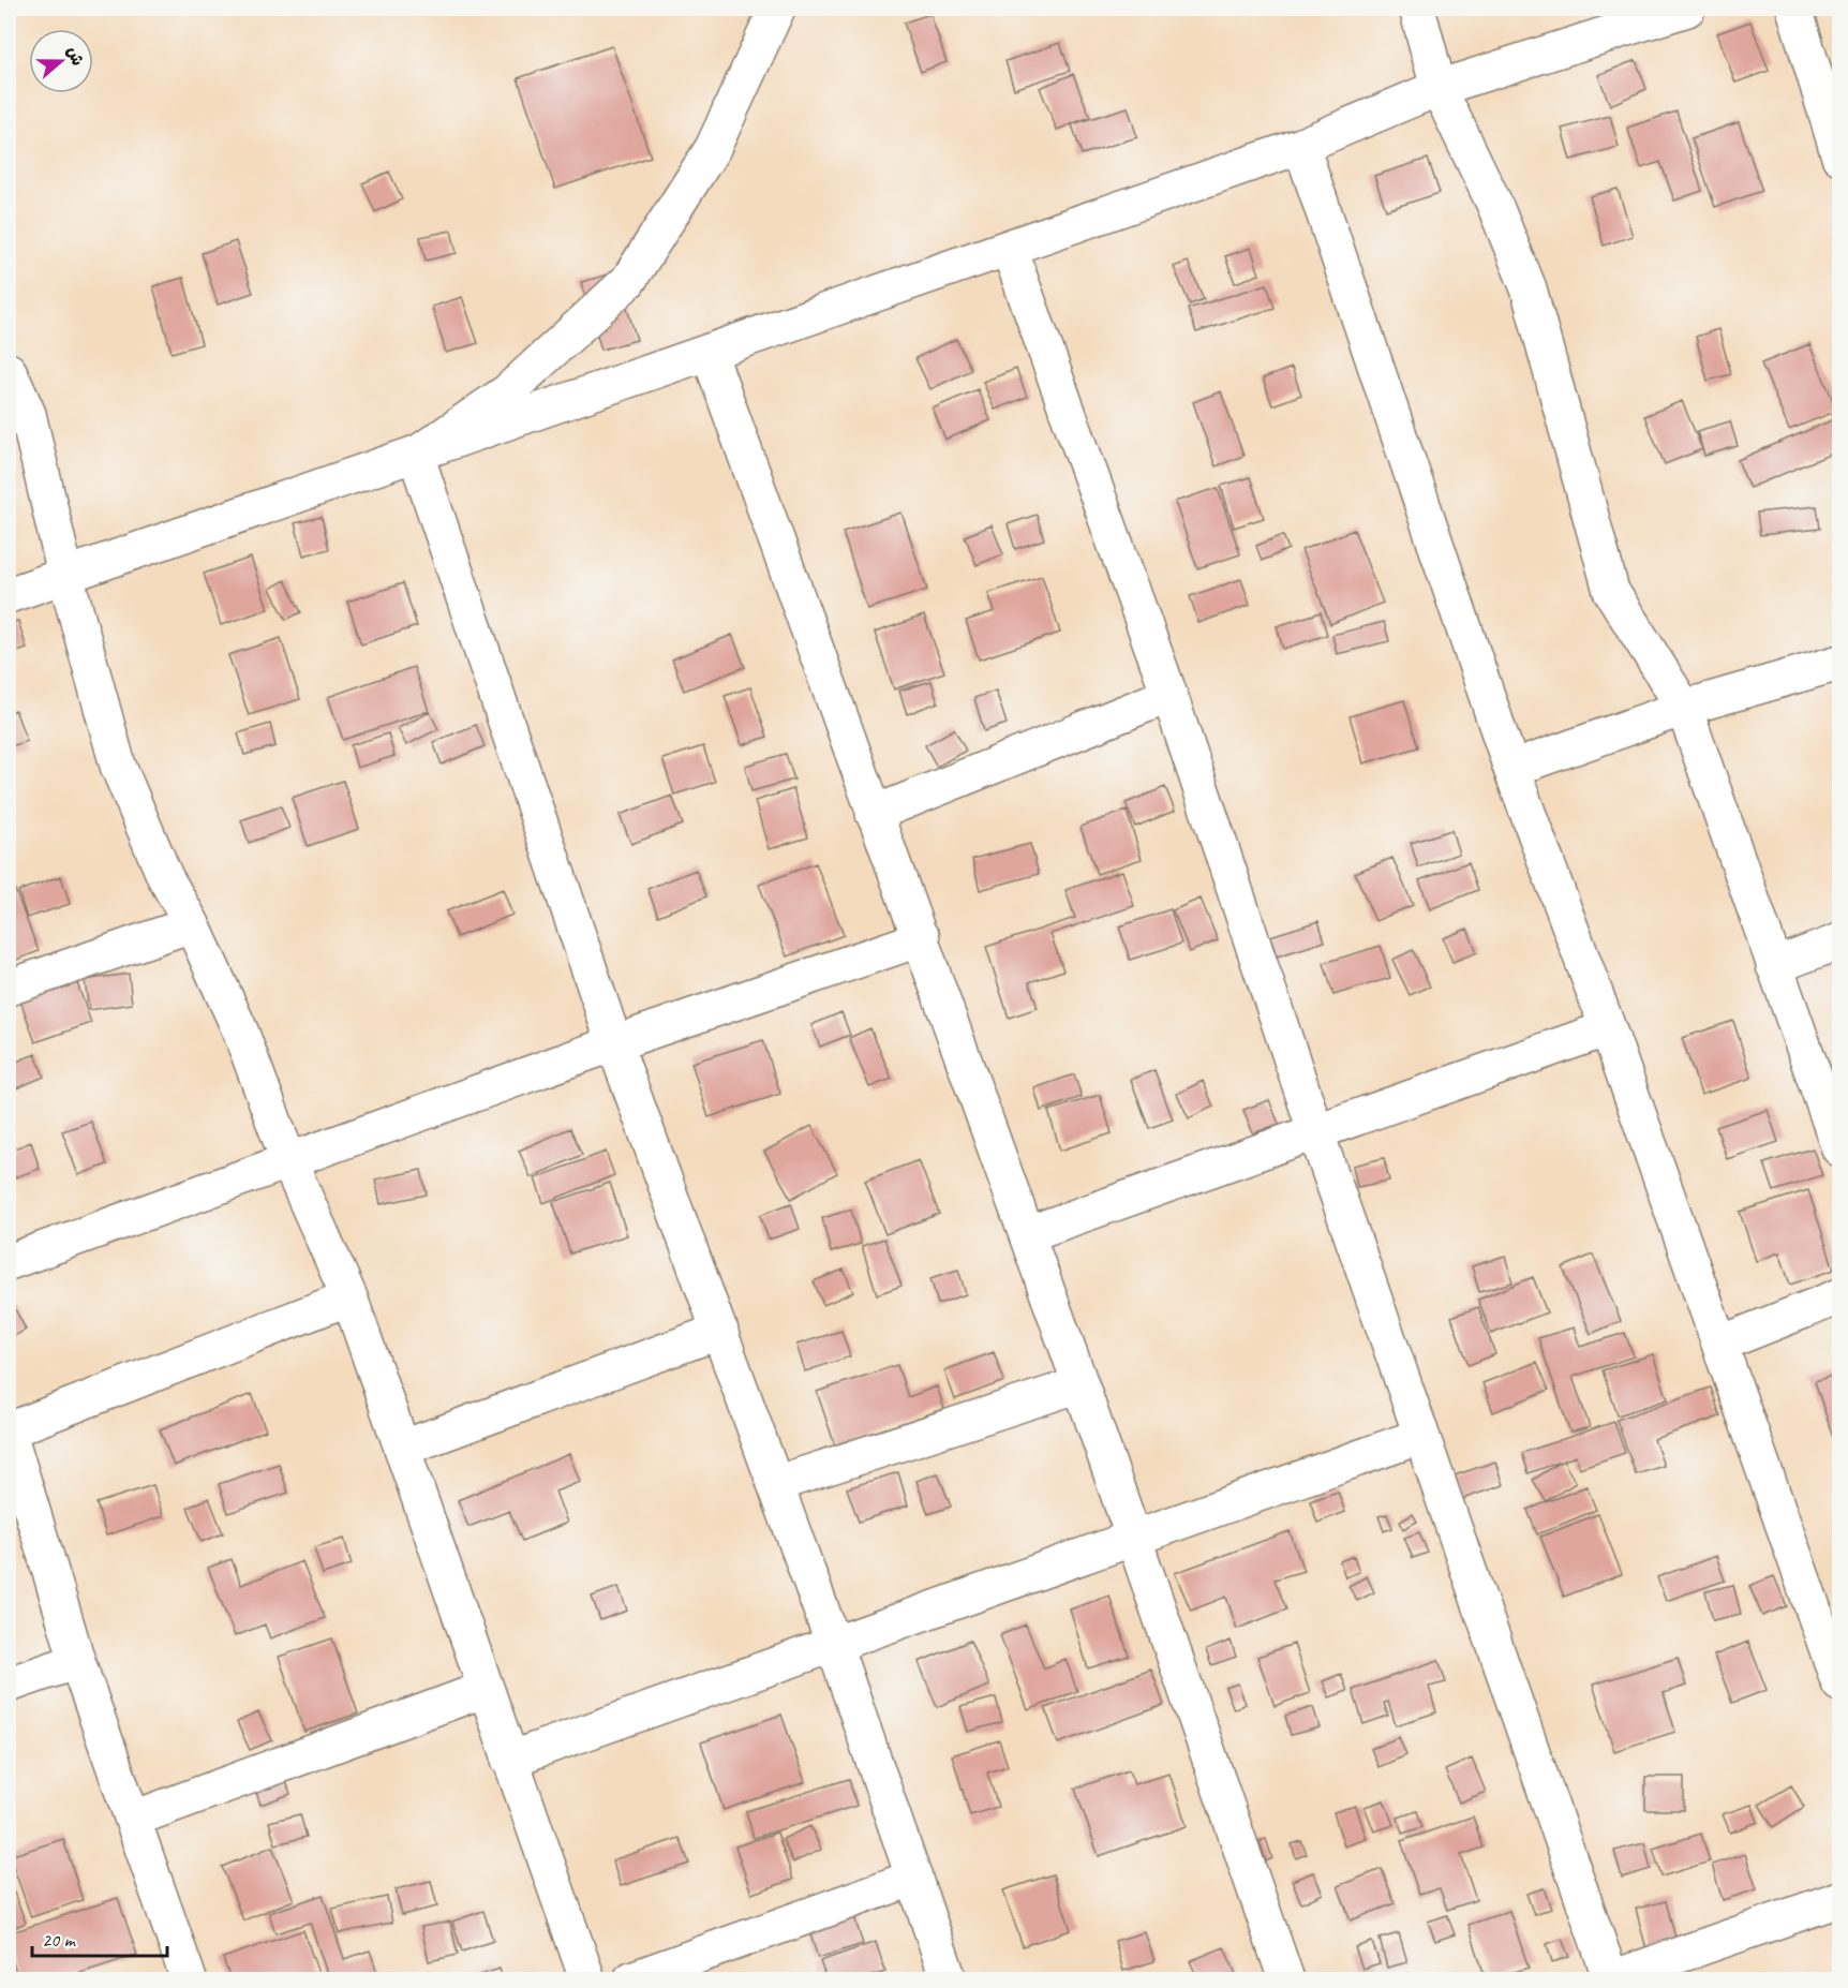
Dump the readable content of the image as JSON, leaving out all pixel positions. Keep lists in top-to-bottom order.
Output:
{
  "scale_bar": "20 m",
  "north": "right"
}
